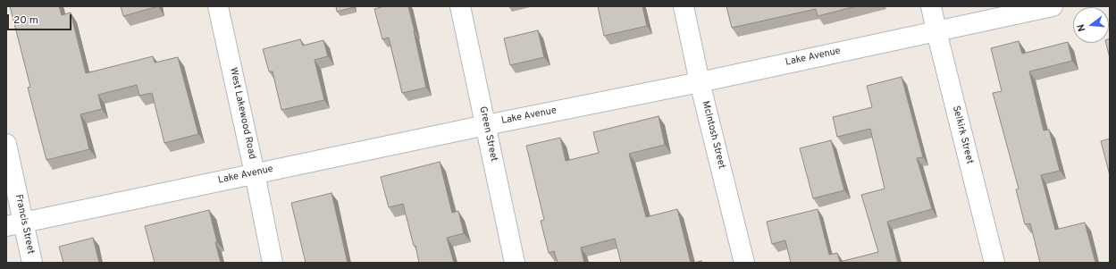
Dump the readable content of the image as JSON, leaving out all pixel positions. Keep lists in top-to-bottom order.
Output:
{
  "streets": {
    "street": [
      "Lake Avenue",
      "West Lakewood Road",
      "Green Street",
      "McIntosh Street",
      "Selkirk Street",
      "Francis Street"
    ]
  },
  "crossings": [
    ["Lake Avenue", "West Lakewood Road"],
    ["Lake Avenue", "Green Street"],
    ["Lake Avenue", "McIntosh Street"],
    ["Lake Avenue", "Selkirk Street"],
    ["Lake Avenue", "Francis Street"]
  ],
  "scale_bar": "20 m",
  "north": "left"
}
